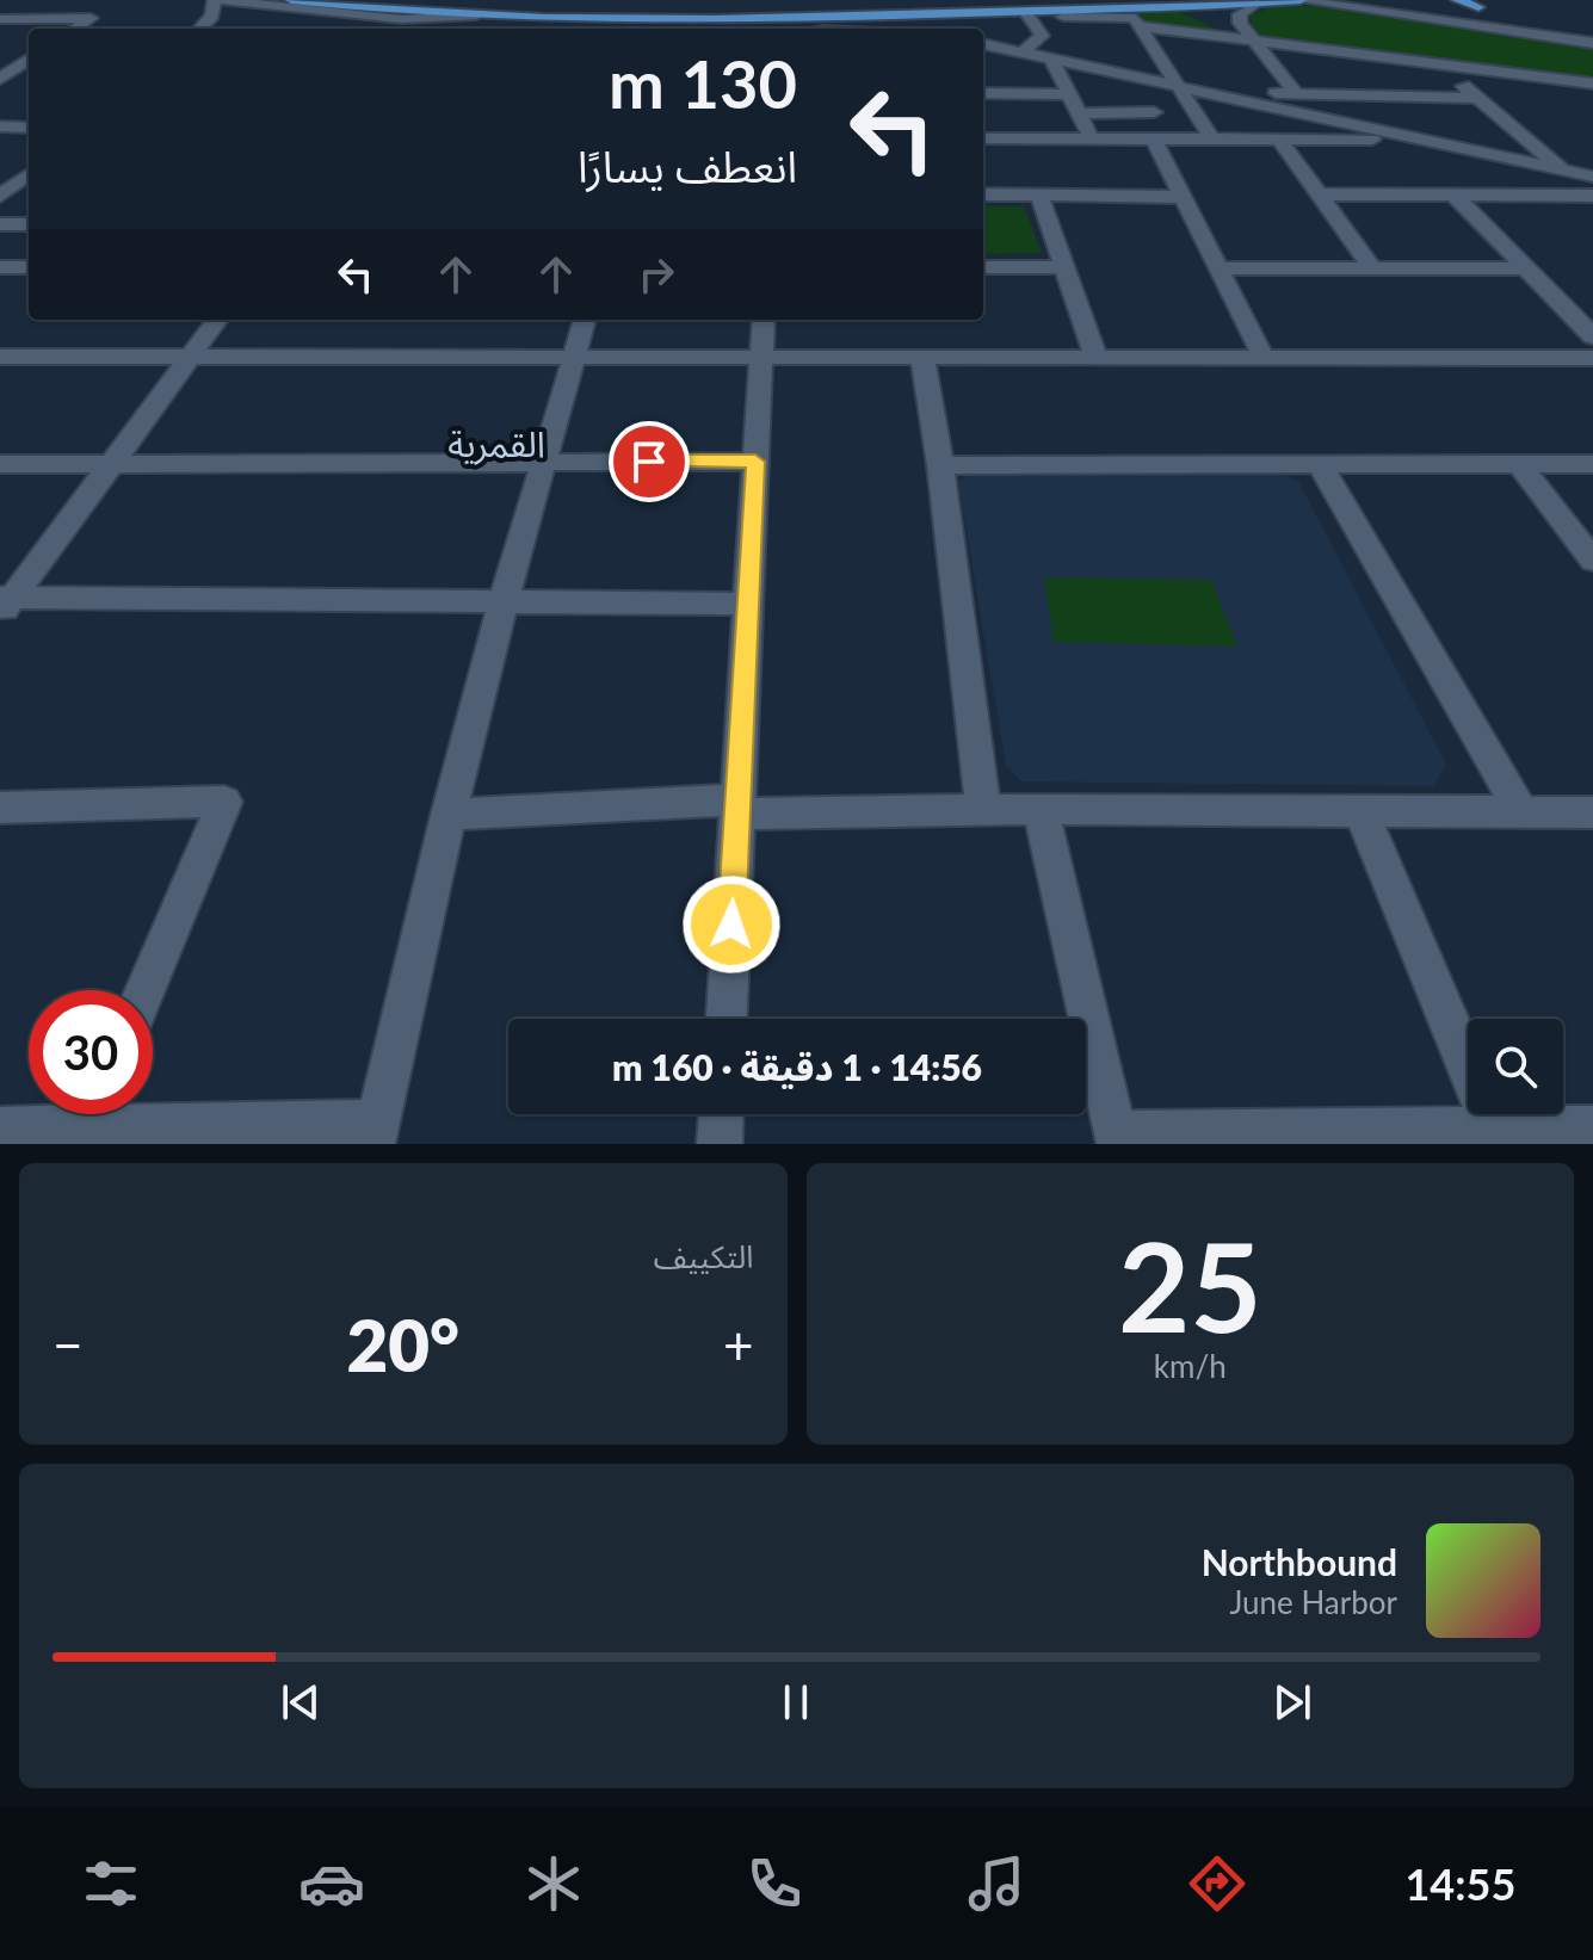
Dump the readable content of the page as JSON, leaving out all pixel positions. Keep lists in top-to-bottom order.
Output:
{
  "districts": ["القمرية"],
  "page": {
    "turn": ["130 m", "انعطف يسارًا"],
    "limit": "30",
    "trip": "14:56 · 1 دقيقة · 160 m",
    "tile": [
      ["25", "km/h"],
      "التكييف"
    ],
    "heat": ["−", "20°", "+"],
    "song": ["Northbound", "June Harbor"],
    "tabs": "14:55"
  }
}
